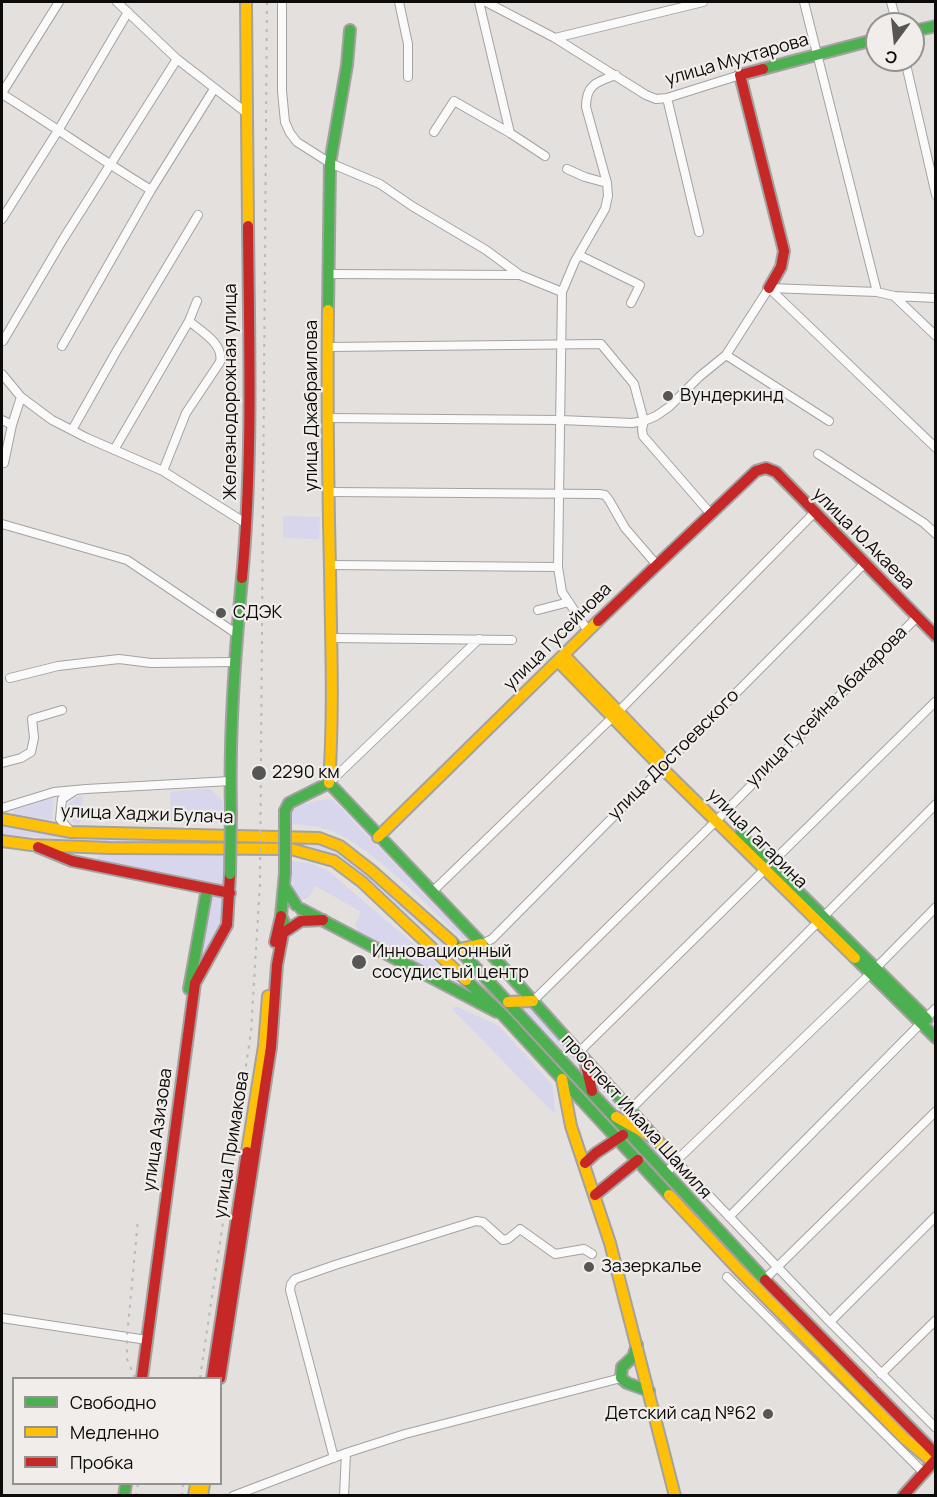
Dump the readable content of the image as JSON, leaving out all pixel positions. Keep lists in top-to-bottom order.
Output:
{
  "streets": {
    "main road": [
      "улица Мухтарова",
      "Железнодорожная улица",
      "улица Джабраилова",
      "улица Ю.Акаева",
      "улица Гусейнова",
      "улица Хаджи Булача",
      "улица Гагарина",
      "проспект Имама Шамиля",
      "улица Азизова",
      "улица Примакова"
    ],
    "street": ["улица Гусейна Абакарова", "улица Достоевского"]
  },
  "crossings": [
    ["Железнодорожная улица", "улица Азизова"],
    ["улица Джабраилова", "проспект Имама Шамиля"],
    ["улица Ю.Акаева", "улица Гусейнова"],
    ["улица Ю.Акаева", "улица Гусейна Абакарова"],
    ["улица Ю.Акаева", "улица Достоевского"],
    ["улица Гусейнова", "улица Гагарина"],
    ["улица Гусейнова", "проспект Имама Шамиля"],
    ["улица Гусейна Абакарова", "улица Гагарина"],
    ["улица Гусейна Абакарова", "проспект Имама Шамиля"],
    ["улица Достоевского", "улица Гагарина"],
    ["улица Достоевского", "проспект Имама Шамиля"],
    ["улица Хаджи Булача", "проспект Имама Шамиля"],
    ["проспект Имама Шамиля", "улица Примакова"]
  ],
  "places": [
    "Вундеркинд",
    "СДЭК",
    "2290 км",
    "Инновационный сосудистый центр",
    "Зазеркалье",
    "Детский сад №62"
  ],
  "legend": ["Свободно", "Медленно", "Пробка"],
  "north": "bottom"
}
